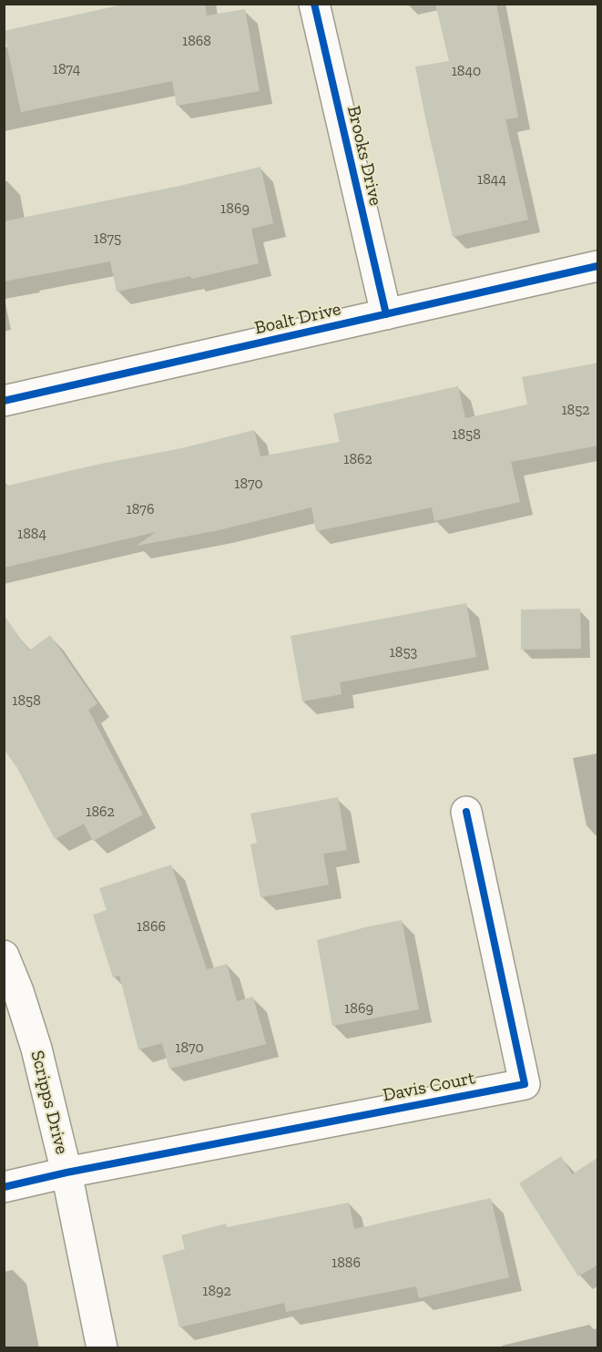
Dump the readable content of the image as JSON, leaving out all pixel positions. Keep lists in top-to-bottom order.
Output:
{
  "streets": {
    "street": [
      "Brooks Drive",
      "Boalt Drive",
      "Davis Court",
      "Scripps Drive"
    ]
  },
  "crossings": [
    ["Brooks Drive", "Boalt Drive"],
    ["Davis Court", "Scripps Drive"]
  ],
  "house_numbers": [
    "1868",
    "1874",
    "1840",
    "1844",
    "1869",
    "1875",
    "1852",
    "1858",
    "1862",
    "1870",
    "1876",
    "1884",
    "1853",
    "1858",
    "1862",
    "1866",
    "1869",
    "1870",
    "1886",
    "1892"
  ]
}
